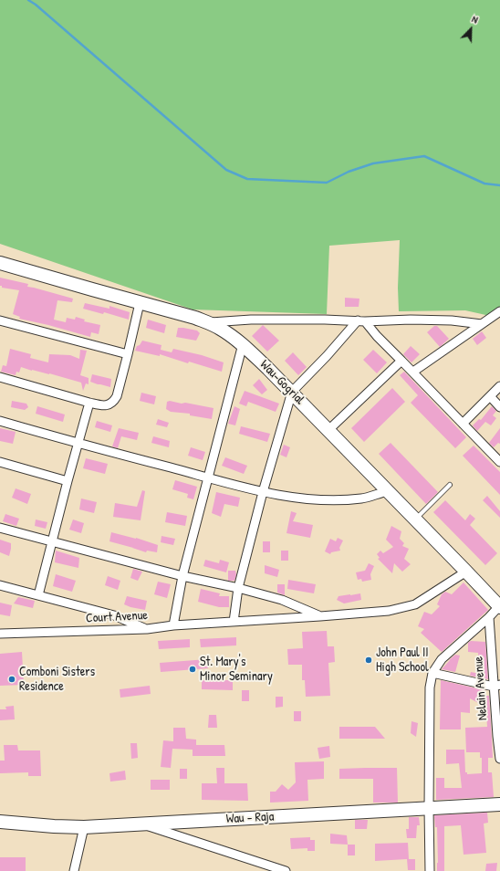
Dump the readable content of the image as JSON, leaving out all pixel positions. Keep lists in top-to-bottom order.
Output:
{
  "streets": {
    "main road": ["Wau-Gogrial", "Wau - Raja"],
    "street": ["Court Avenue", "Nelain Avenue"]
  },
  "crossings": [
    ["Wau-Gogrial", "Court Avenue"]
  ],
  "places": ["John Paul II High School", "St. Mary's Minor Seminary", "Comboni Sisters Residence"],
  "north": "top right"
}
